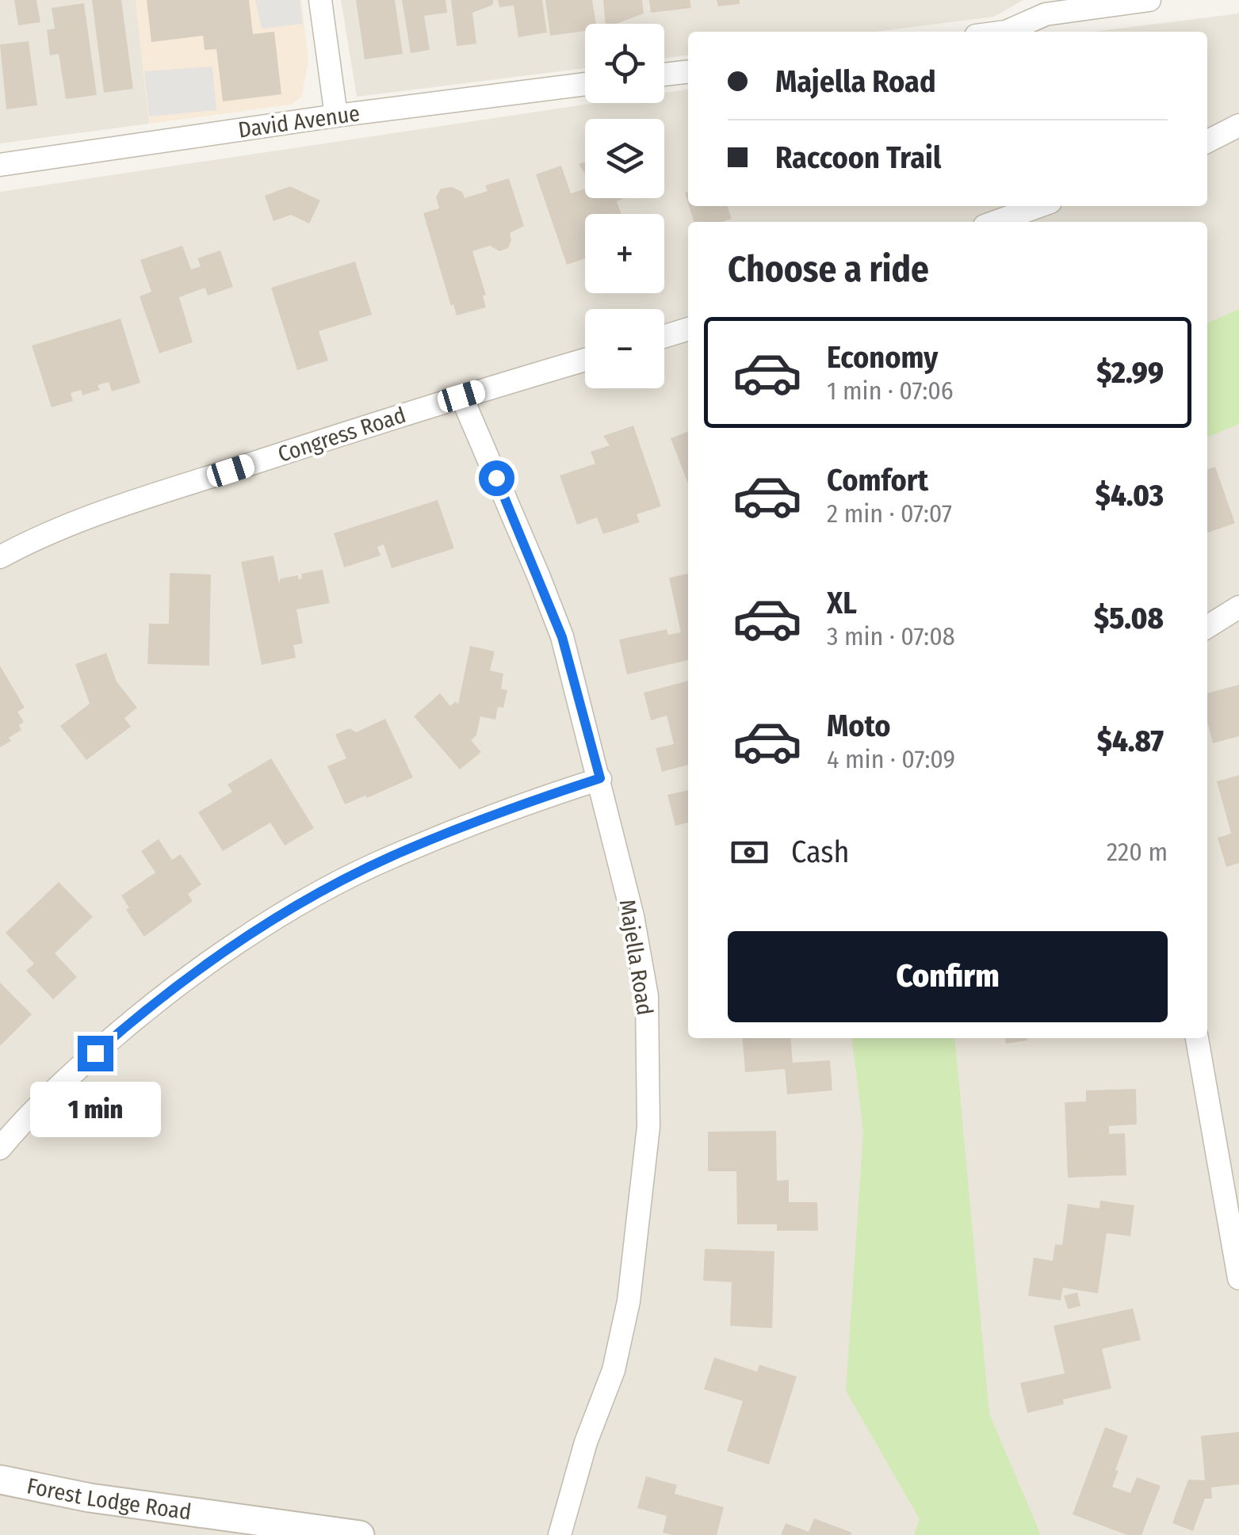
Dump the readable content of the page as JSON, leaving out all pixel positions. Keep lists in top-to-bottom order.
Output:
{
  "streets": {
    "street": [
      "David Avenue",
      "Congress Road",
      "Majella Road",
      "Forest Lodge Road"
    ]
  },
  "crossings": [
    ["Congress Road", "Majella Road"]
  ],
  "page": {
    "map_buttons": ["+", "−"],
    "banner": ["Majella Road", "Raccoon Trail"],
    "heading": "Choose a ride",
    "list": [
      {
        "name": "Economy",
        "note": "1 min · 07:06",
        "value": "$2.99"
      },
      {
        "name": "Comfort",
        "note": "2 min · 07:07",
        "value": "$4.03"
      },
      {
        "name": "XL",
        "note": "3 min · 07:08",
        "value": "$5.08"
      },
      {
        "name": "Moto",
        "note": "4 min · 07:09",
        "value": "$4.87"
      }
    ],
    "pay": ["Cash", "220 m"],
    "buttons": "Confirm",
    "bubble": "1 min"
  }
}
